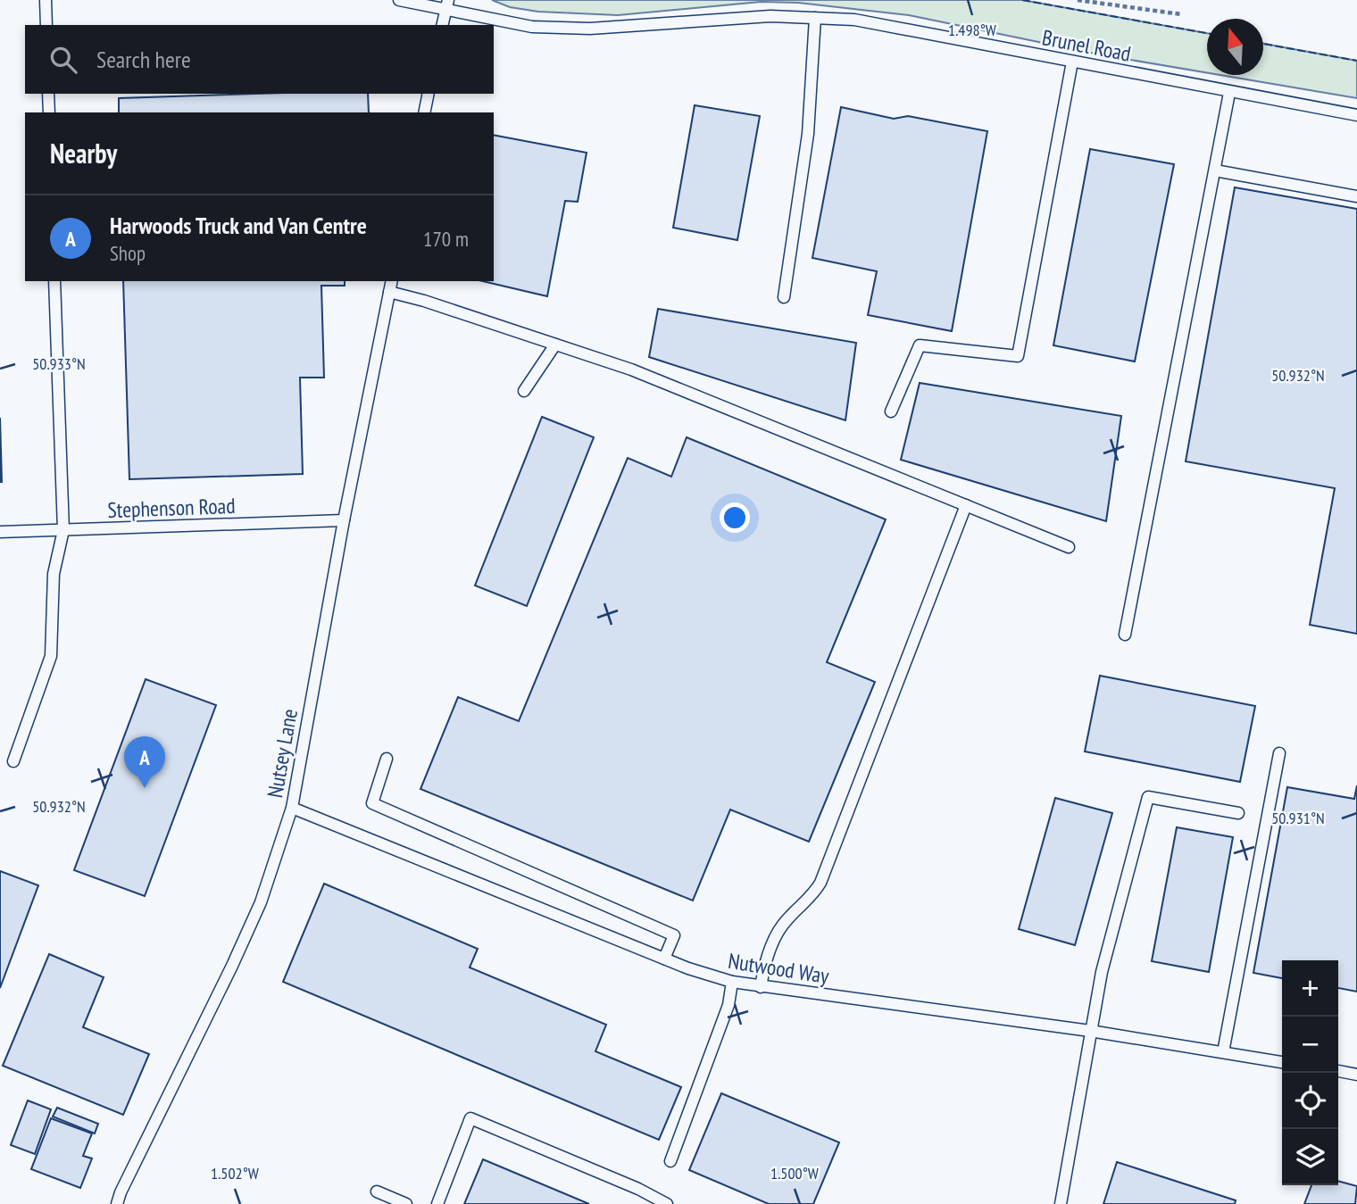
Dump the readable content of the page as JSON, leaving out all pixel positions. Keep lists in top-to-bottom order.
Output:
{
  "streets": {
    "lane": [
      "Brunel Road",
      "Stephenson Road",
      "Nutsey Lane",
      "Nutwood Way"
    ]
  },
  "crossings": [
    ["Stephenson Road", "Nutsey Lane"],
    ["Nutsey Lane", "Nutwood Way"]
  ],
  "north": "top",
  "page": {
    "search": "Search here",
    "heading": "Nearby",
    "list": [
      {
        "mark": "A",
        "name": "Harwoods Truck and Van Centre",
        "note": "Shop",
        "value": "170 m"
      }
    ],
    "pins": "A",
    "map_buttons": ["+", "−"]
  },
  "coordinates": [
    "1.498°W",
    "50.933°N",
    "50.932°N",
    "50.931°N",
    "1.502°W",
    "1.500°W"
  ]
}
